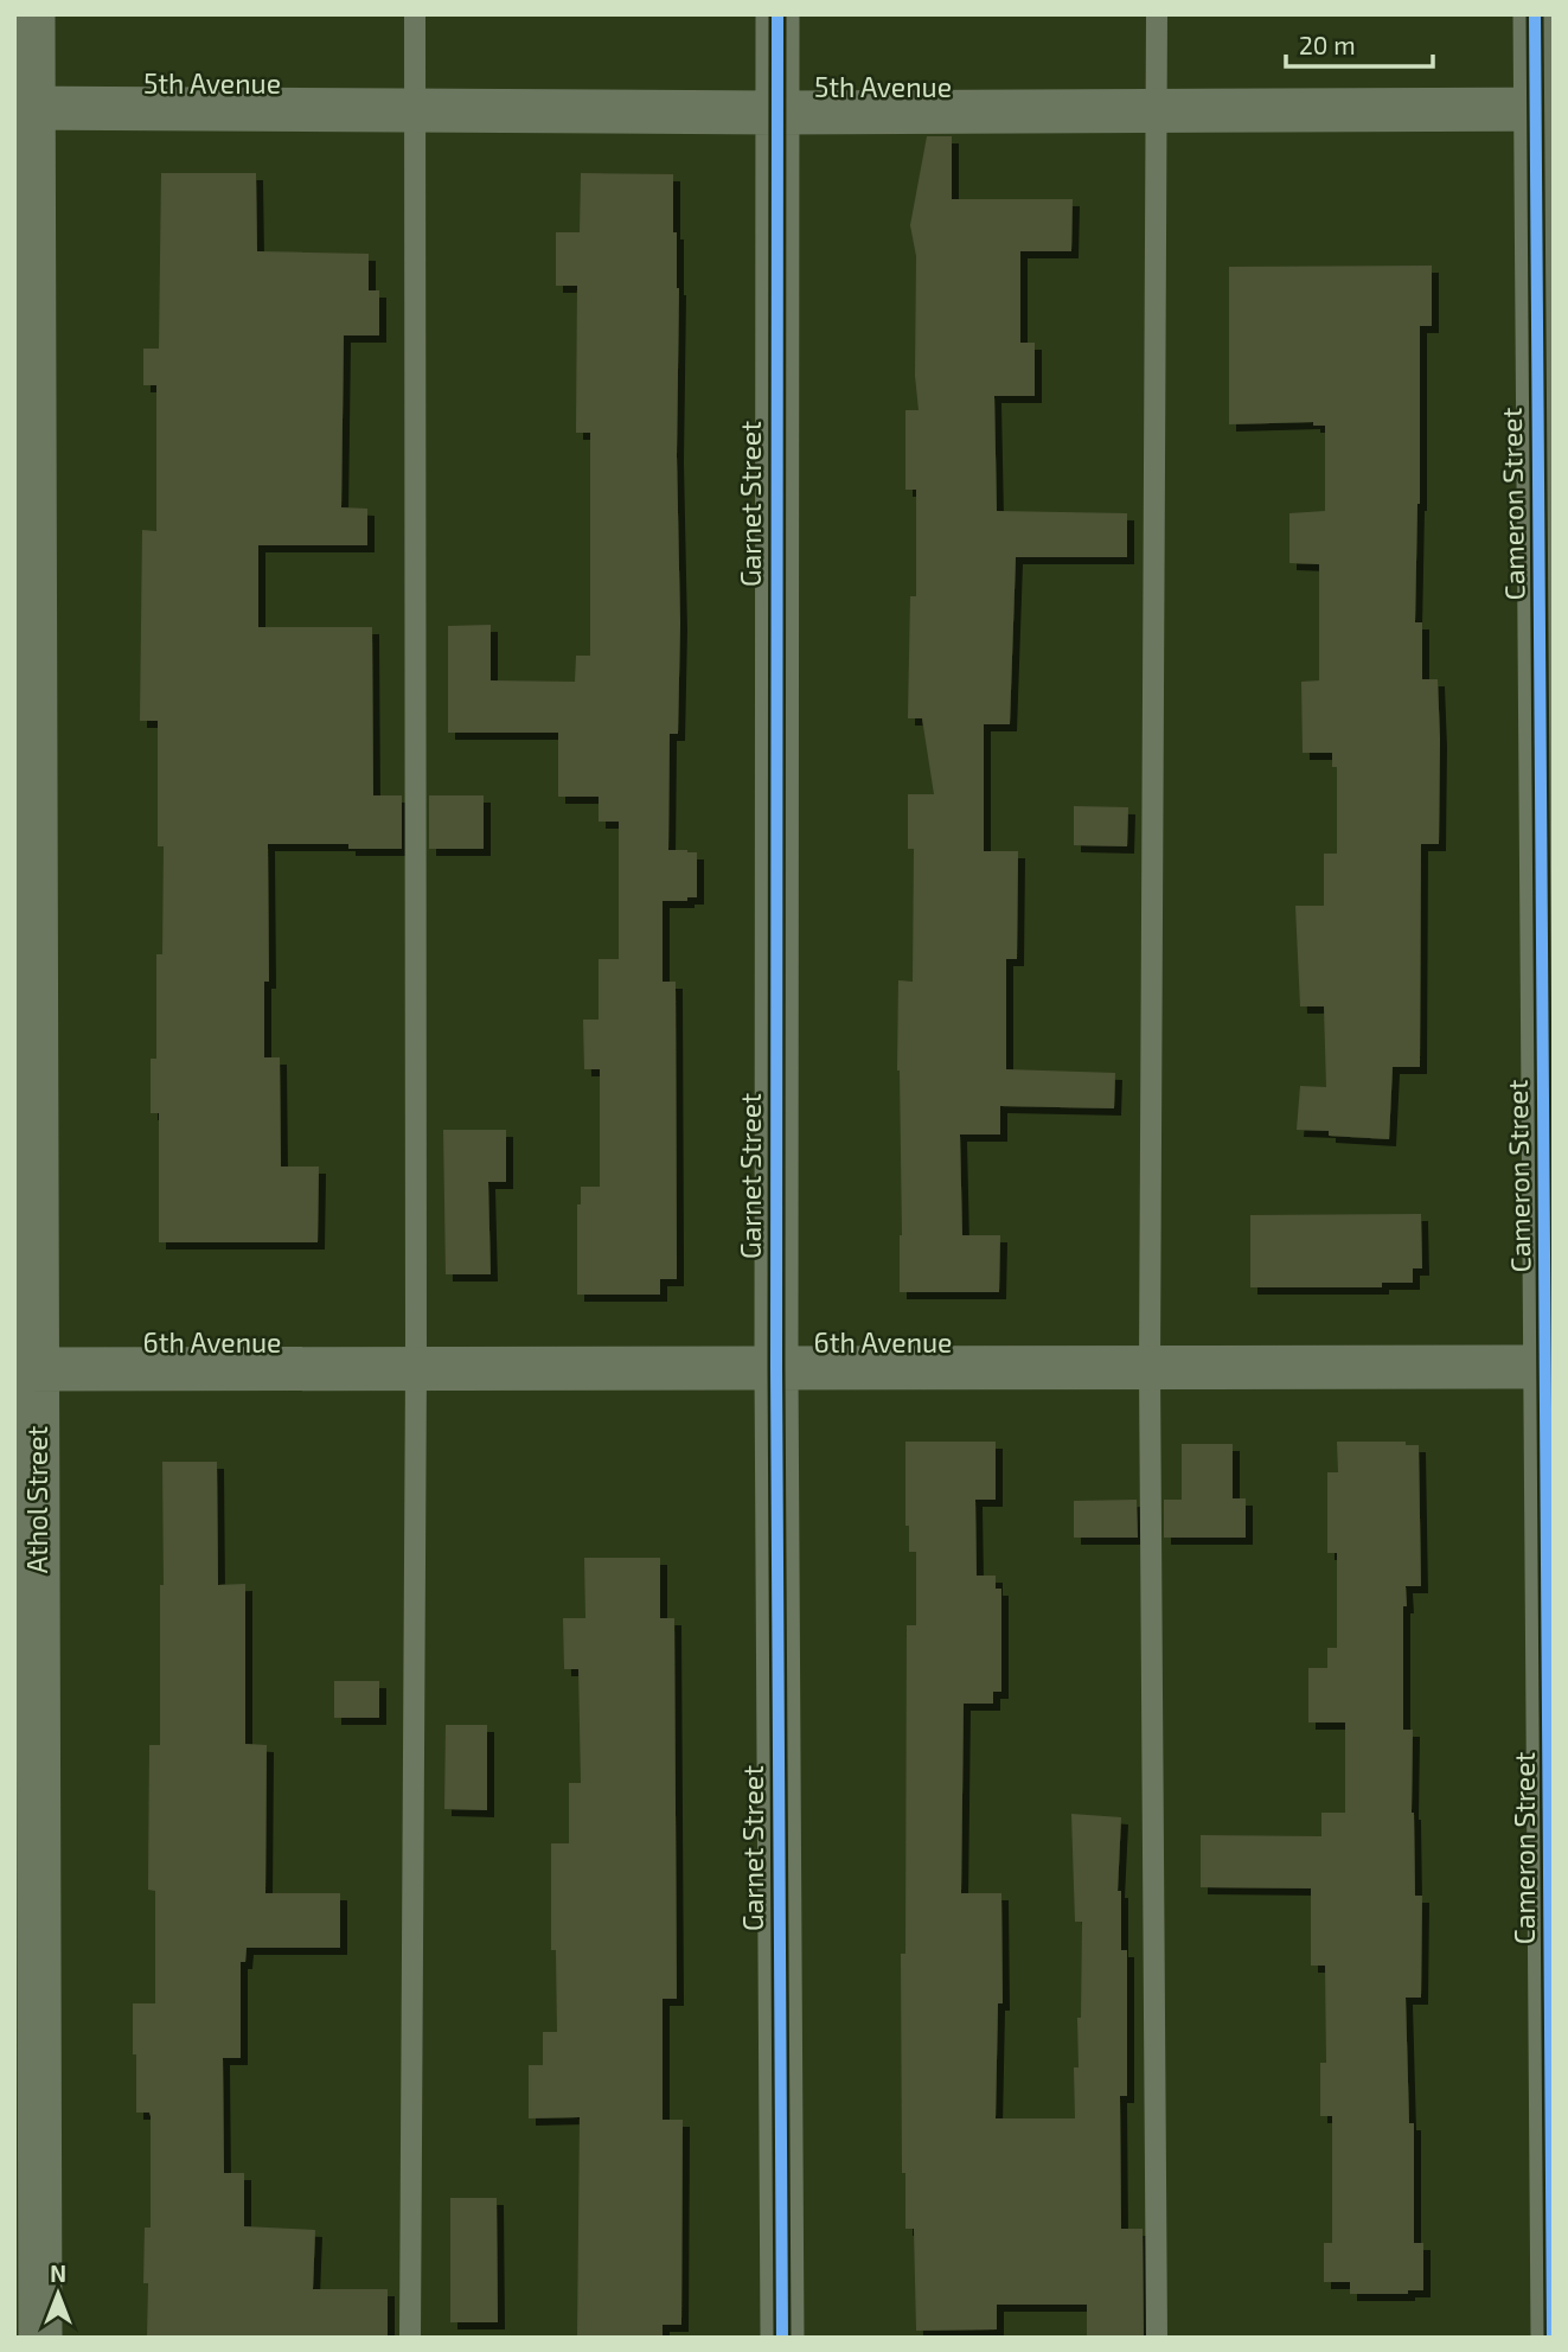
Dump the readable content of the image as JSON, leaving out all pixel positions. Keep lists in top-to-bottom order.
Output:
{
  "streets": {
    "street": [
      "5th Avenue",
      "Garnet Street",
      "Cameron Street",
      "6th Avenue",
      "Athol Street"
    ]
  },
  "crossings": [
    ["5th Avenue", "Garnet Street"],
    ["5th Avenue", "Cameron Street"],
    ["5th Avenue", "Athol Street"],
    ["Garnet Street", "6th Avenue"],
    ["Cameron Street", "6th Avenue"],
    ["6th Avenue", "Athol Street"]
  ],
  "scale_bar": "20 m",
  "north": "top"
}
